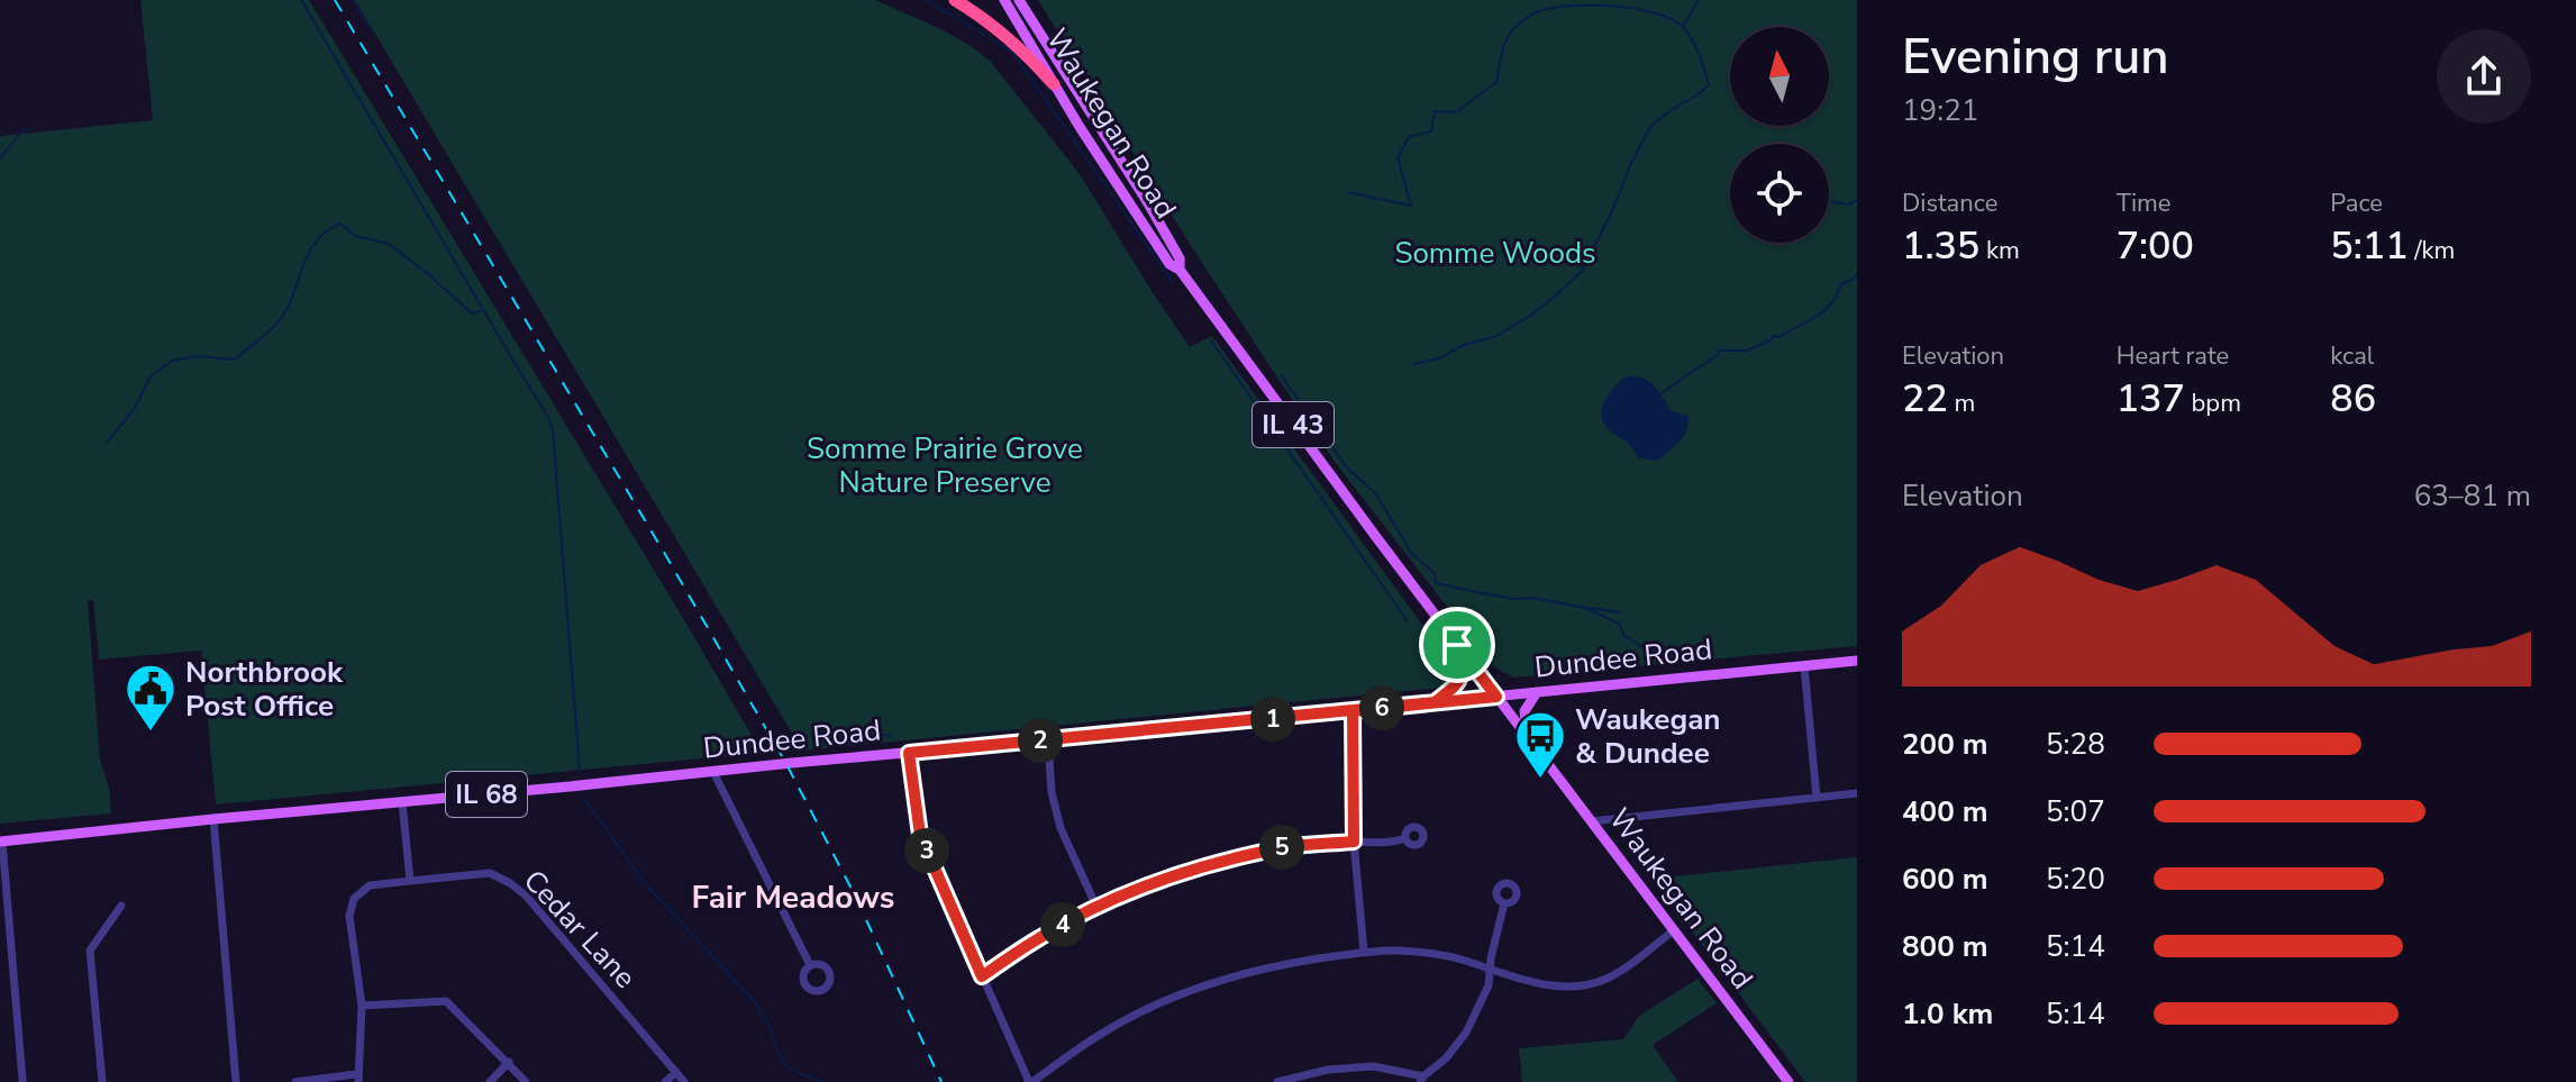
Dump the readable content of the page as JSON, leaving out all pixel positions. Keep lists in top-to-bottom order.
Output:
{
  "streets": {
    "main road": [
      "Waukegan Road",
      "IL 43",
      "Dundee Road",
      "IL 68"
    ],
    "street": ["Cedar Lane"]
  },
  "crossings": [
    ["Waukegan Road", "Dundee Road"]
  ],
  "districts": ["Fair Meadows"],
  "parks": ["Somme Woods", "Somme Prairie Grove Nature Preserve"],
  "places": {
    "public building": ["Northbrook Post Office"],
    "bus stop": ["Waukegan & Dundee"]
  },
  "north": "top",
  "page": {
    "heading": ["Evening run", "19:21"],
    "stats": [
      ["Distance", "1.35 km"],
      ["Time", "7:00"],
      ["Pace", "5:11 /km"],
      ["Elevation", "22 m"],
      ["Heart rate", "137 bpm"],
      ["kcal", "86"]
    ],
    "chart": ["Elevation", "63–81 m"],
    "pins": [
      "6",
      "1",
      "2",
      "5",
      "3",
      "4"
    ],
    "list": [
      {
        "name": "200 m",
        "note": "5:28"
      },
      {
        "name": "400 m",
        "note": "5:07"
      },
      {
        "name": "600 m",
        "note": "5:20"
      },
      {
        "name": "800 m",
        "note": "5:14"
      },
      {
        "name": "1.0 km",
        "note": "5:14"
      }
    ]
  }
}
